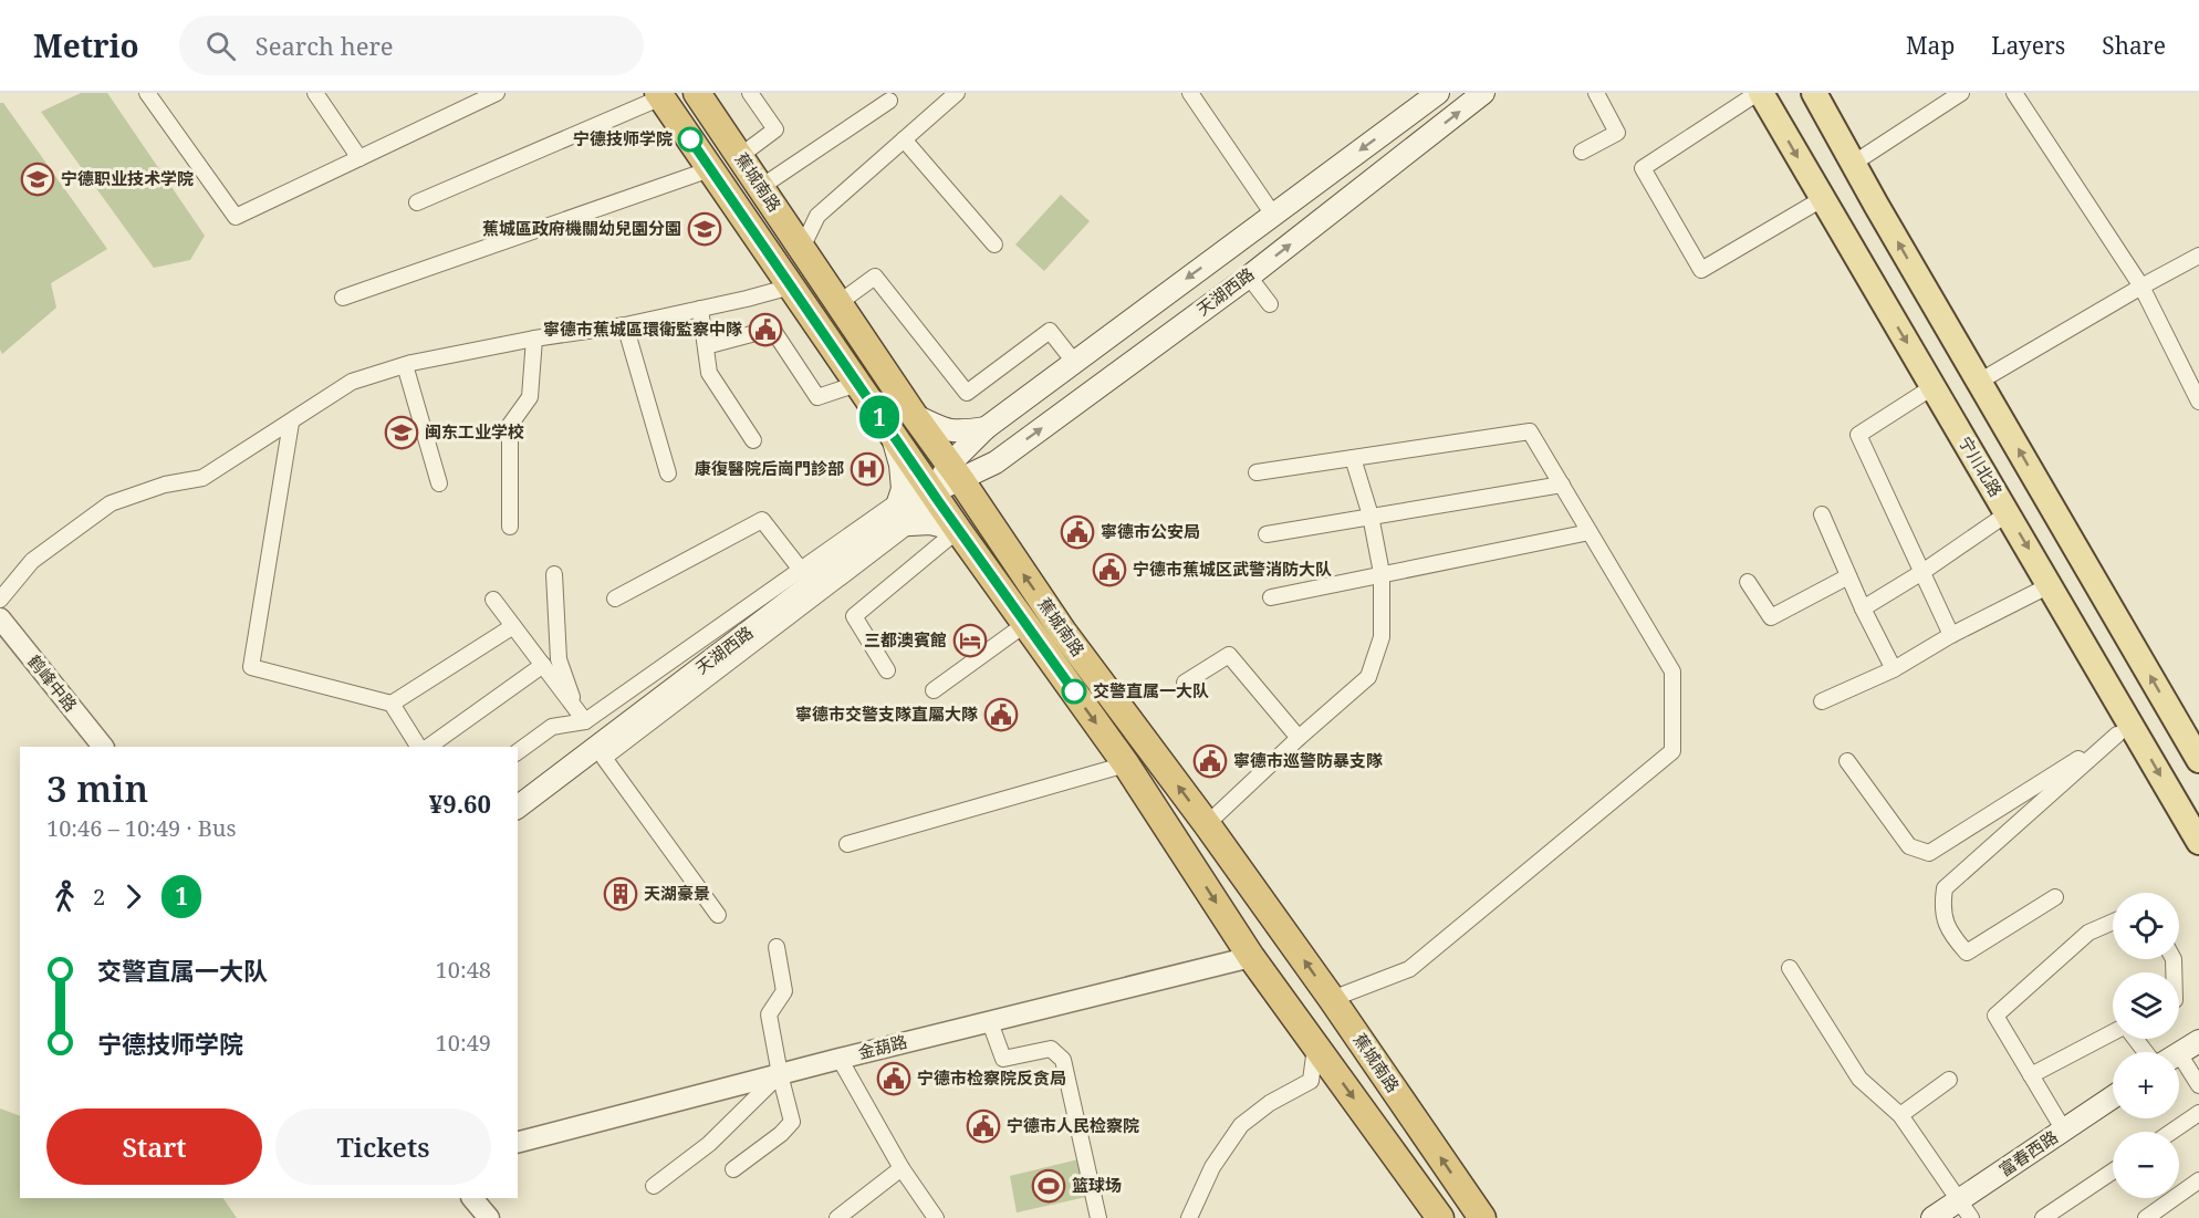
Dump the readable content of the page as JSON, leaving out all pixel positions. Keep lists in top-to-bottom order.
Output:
{
  "streets": {
    "highway": ["蕉城南路"],
    "main road": ["天湖西路", "宁川北路", "富春西路"],
    "street": ["鹤峰中路", "金葫路"]
  },
  "crossings": [
    ["蕉城南路", "天湖西路"],
    ["蕉城南路", "金葫路"]
  ],
  "places": {
    "other": ["宁德技师学院", "交警直属一大队"],
    "school or university": ["宁德职业技术学院", "蕉城區政府機關幼兒園分園", "闽东工业学校"],
    "public building": [
      "寧德市蕉城區環衛監察中隊",
      "寧德市公安局",
      "宁德市蕉城区武警消防大队",
      "寧德市交警支隊直屬大隊",
      "寧德市巡警防暴支隊",
      "宁德市检察院反贪局",
      "宁德市人民检察院"
    ],
    "hospital": ["康復醫院后崗門診部"],
    "hotel": ["三都澳賓館"],
    "building": ["天湖豪景"],
    "sports": ["篮球场"]
  },
  "lines": ["bus line 1"],
  "page": {
    "header": "Metrio",
    "search": "Search here",
    "nav": ["Map", "Layers", "Share"],
    "on_map": "1",
    "heading": ["3 min", "10:46 – 10:49 · Bus", "¥9.60"],
    "legs": ["2", "1"],
    "map_buttons": ["+", "−"],
    "list": [
      {
        "name": "交警直属一大队",
        "value": "10:48"
      },
      {
        "name": "宁德技师学院",
        "value": "10:49"
      }
    ],
    "buttons": ["Start", "Tickets"]
  }
}
